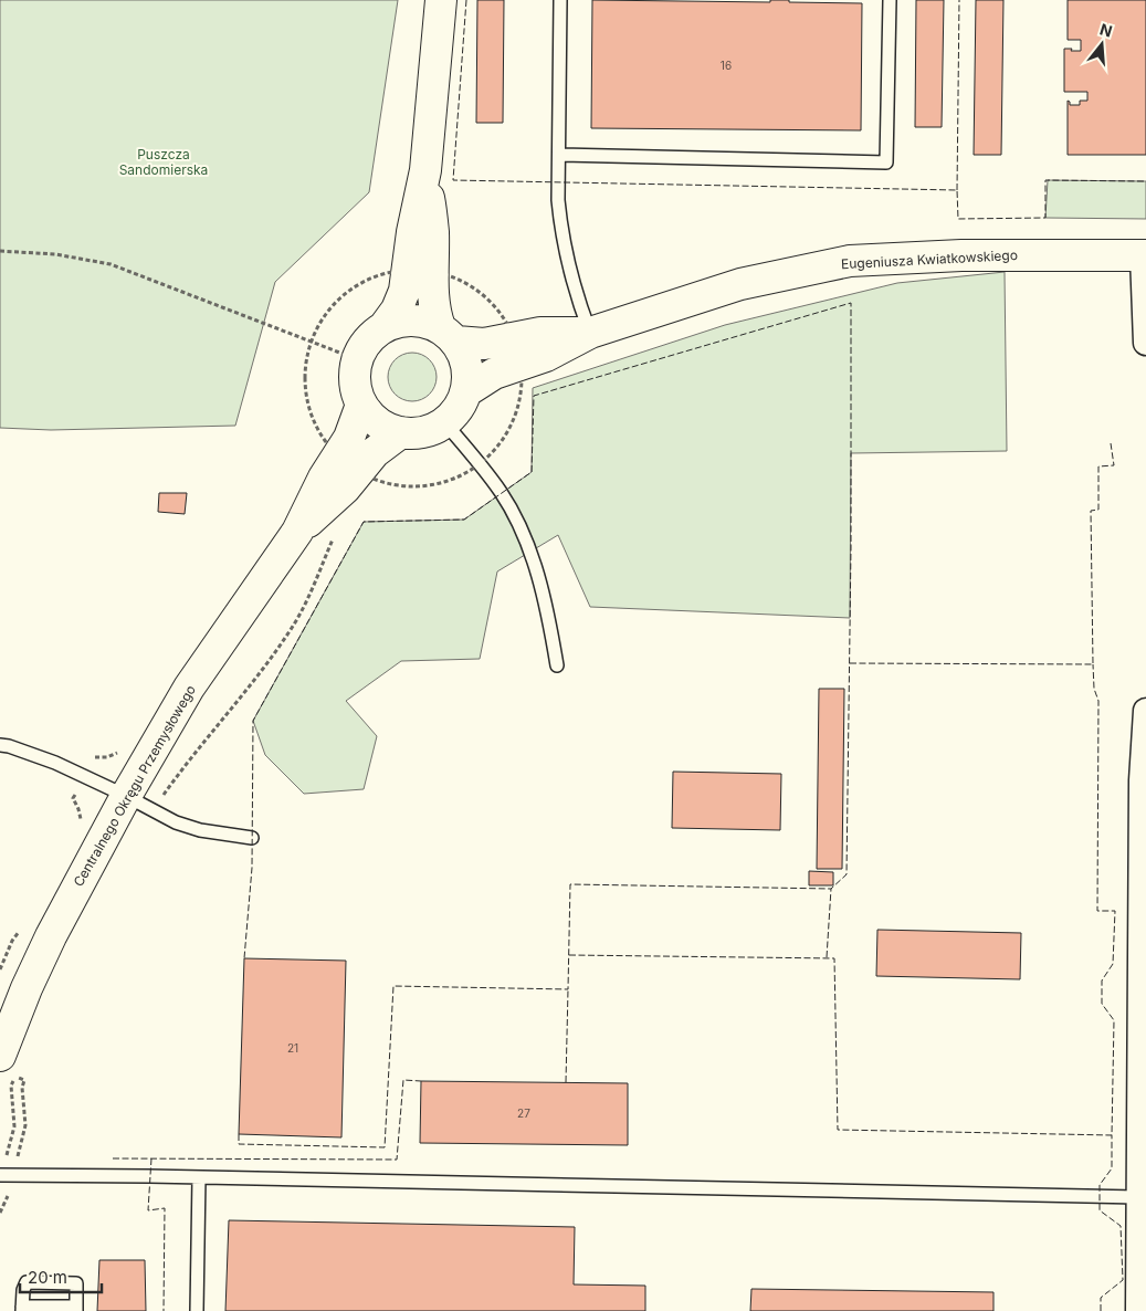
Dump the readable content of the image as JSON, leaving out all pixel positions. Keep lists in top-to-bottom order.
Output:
{
  "streets": {
    "street": ["Eugeniusza Kwiatkowskiego", "Centralnego Okręgu Przemysłowego"]
  },
  "crossings": [
    ["Eugeniusza Kwiatkowskiego", "Centralnego Okręgu Przemysłowego"]
  ],
  "parks": ["Puszcza Sandomierska"],
  "house_numbers": ["16", "21", "27"],
  "scale_bar": "20 m",
  "north": "top"
}
